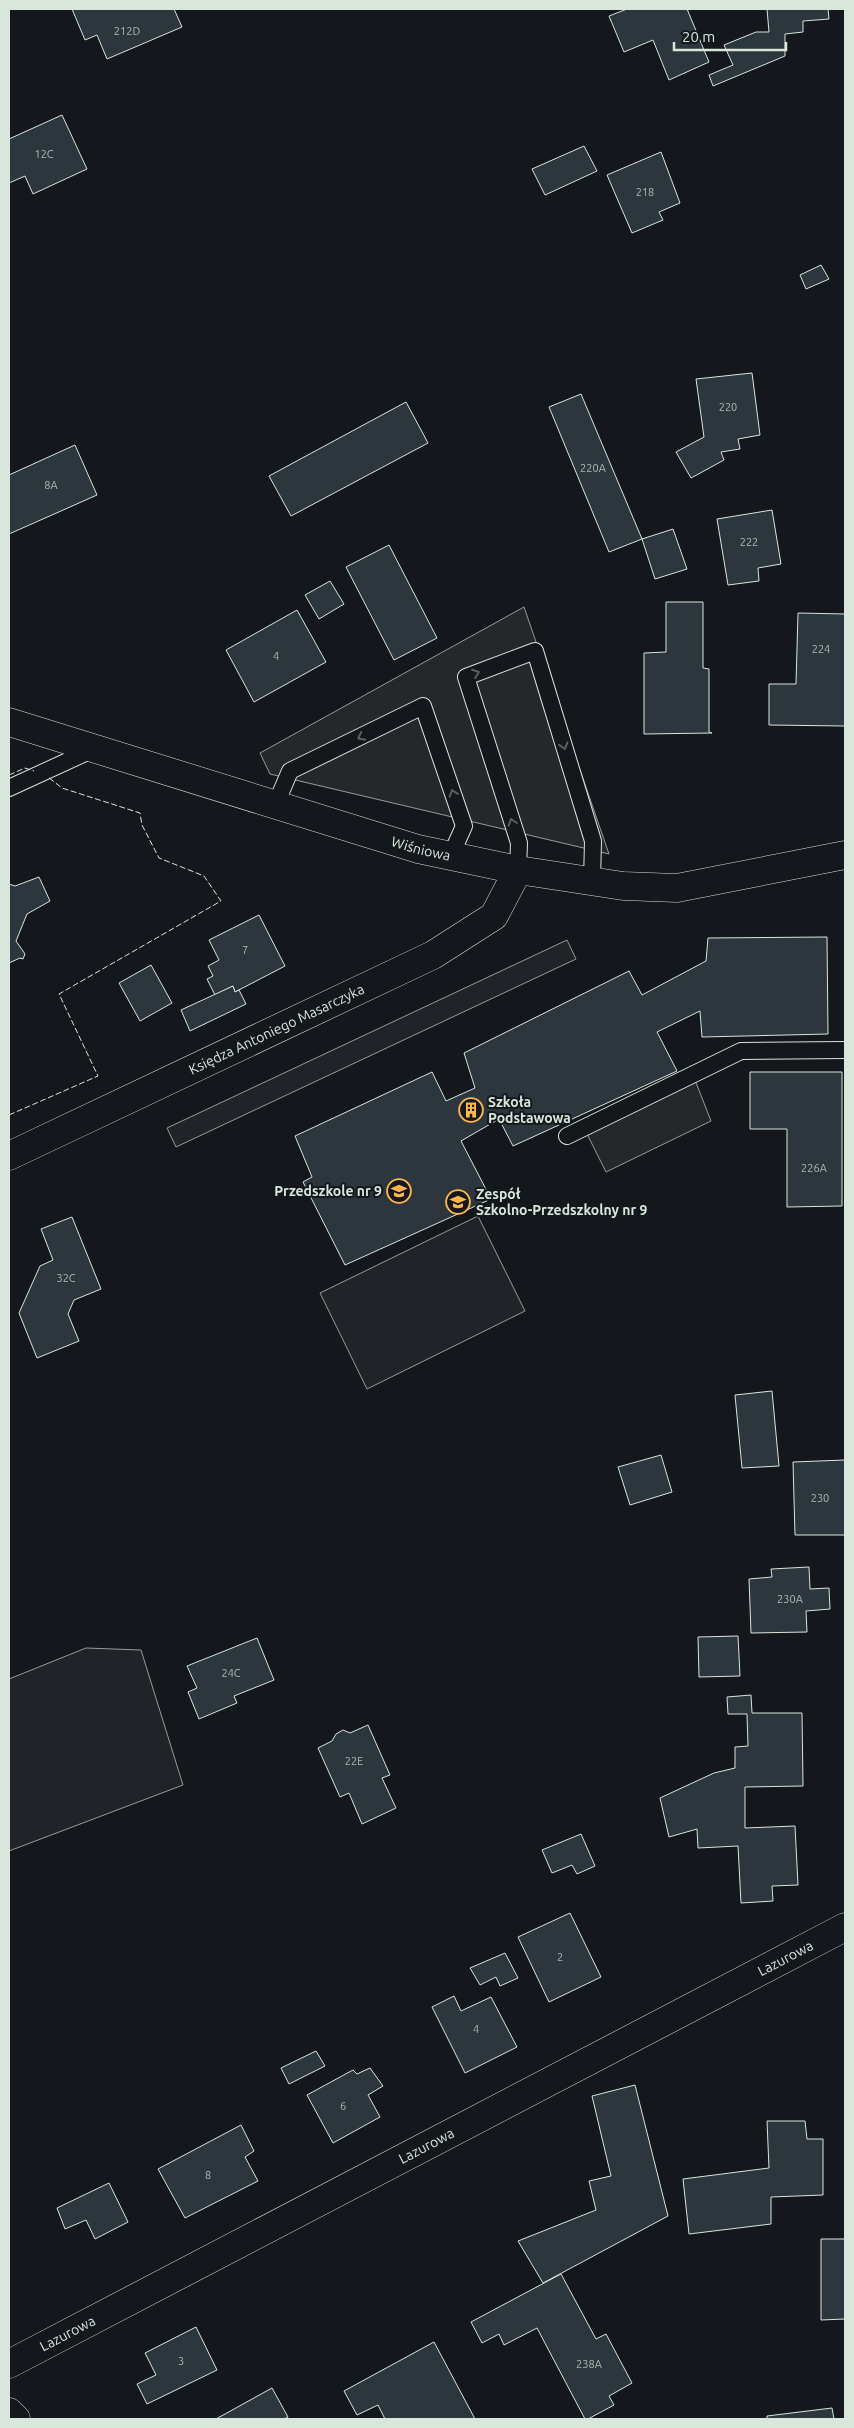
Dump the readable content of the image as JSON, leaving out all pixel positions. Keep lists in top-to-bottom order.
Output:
{
  "streets": {
    "street": ["Wiśniowa", "Księdza Antoniego Masarczyka", "Lazurowa"]
  },
  "crossings": [
    ["Wiśniowa", "Księdza Antoniego Masarczyka"]
  ],
  "places": {
    "building": ["Szkoła Podstawowa"],
    "school or university": ["Przedszkole nr 9", "Zespół Szkolno-Przedszkolny nr 9"]
  },
  "house_numbers": [
    "212D",
    "12C",
    "218",
    "220",
    "220A",
    "8A",
    "222",
    "224",
    "4",
    "7",
    "226A",
    "32C",
    "230",
    "230A",
    "24C",
    "22E",
    "2",
    "4",
    "6",
    "8",
    "3",
    "238A"
  ],
  "scale_bar": "20 m"
}
